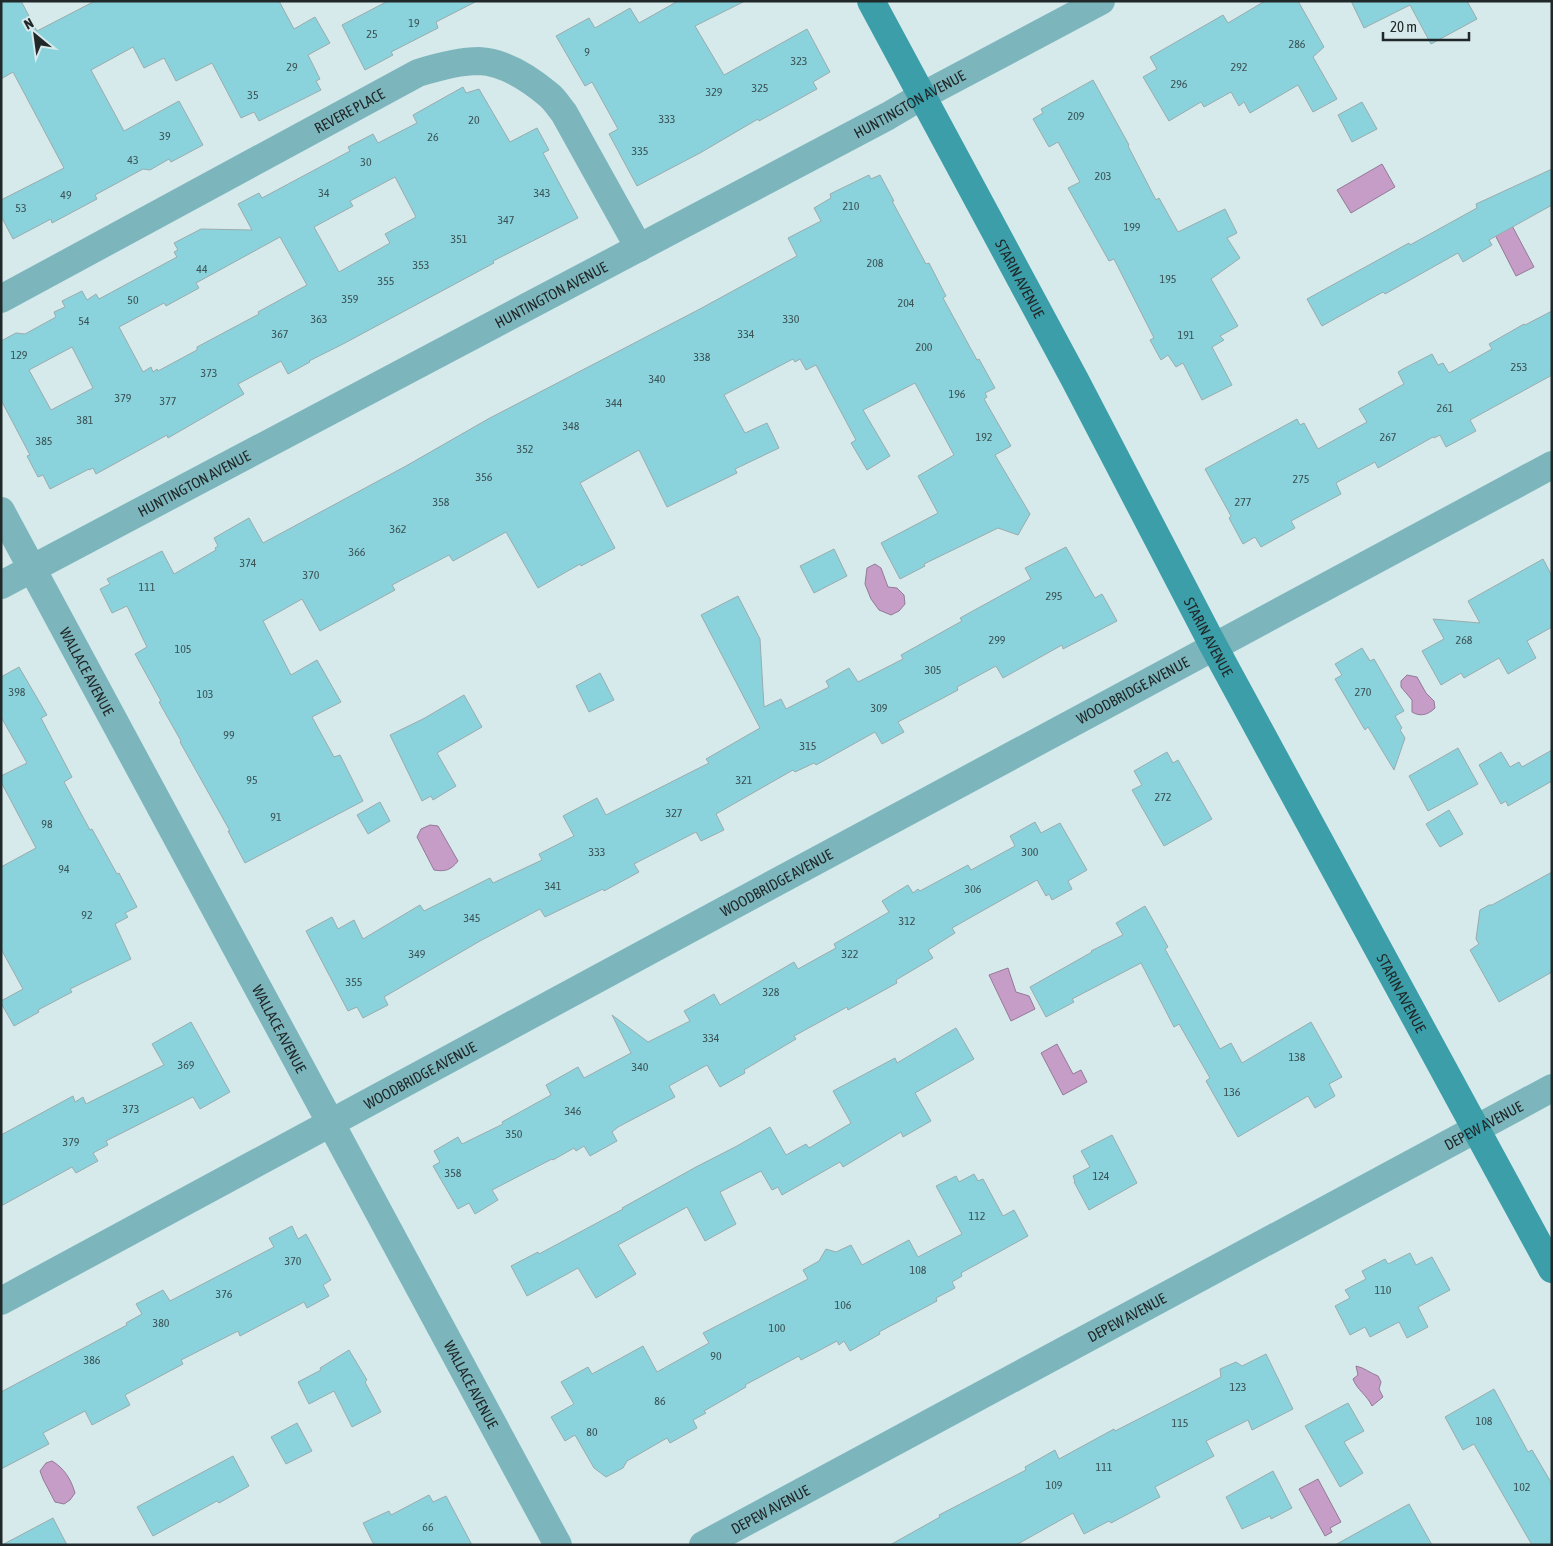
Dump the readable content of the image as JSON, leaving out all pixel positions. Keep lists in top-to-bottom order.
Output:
{
  "streets": {
    "street": [
      "HUNTINGTON AVENUE",
      "REVERE PLACE",
      "STARIN AVENUE",
      "WALLACE AVENUE",
      "WOODBRIDGE AVENUE",
      "DEPEW AVENUE"
    ]
  },
  "crossings": [
    ["HUNTINGTON AVENUE", "REVERE PLACE"],
    ["HUNTINGTON AVENUE", "STARIN AVENUE"],
    ["HUNTINGTON AVENUE", "WALLACE AVENUE"],
    ["STARIN AVENUE", "WOODBRIDGE AVENUE"],
    ["STARIN AVENUE", "DEPEW AVENUE"],
    ["WALLACE AVENUE", "WOODBRIDGE AVENUE"]
  ],
  "house_numbers": [
    "19",
    "25",
    "286",
    "9",
    "323",
    "29",
    "292",
    "296",
    "325",
    "329",
    "35",
    "209",
    "333",
    "20",
    "39",
    "26",
    "335",
    "43",
    "30",
    "203",
    "34",
    "343",
    "49",
    "210",
    "53",
    "347",
    "199",
    "351",
    "208",
    "353",
    "44",
    "195",
    "355",
    "359",
    "50",
    "204",
    "363",
    "330",
    "54",
    "367",
    "334",
    "191",
    "200",
    "129",
    "338",
    "253",
    "373",
    "340",
    "196",
    "379",
    "377",
    "344",
    "261",
    "381",
    "348",
    "192",
    "267",
    "385",
    "352",
    "356",
    "275",
    "358",
    "277",
    "362",
    "366",
    "374",
    "370",
    "111",
    "295",
    "299",
    "268",
    "105",
    "305",
    "398",
    "270",
    "103",
    "309",
    "99",
    "315",
    "95",
    "321",
    "272",
    "327",
    "91",
    "98",
    "333",
    "300",
    "94",
    "341",
    "306",
    "92",
    "345",
    "312",
    "349",
    "322",
    "355",
    "328",
    "334",
    "138",
    "369",
    "340",
    "136",
    "373",
    "346",
    "350",
    "379",
    "358",
    "124",
    "112",
    "370",
    "108",
    "110",
    "376",
    "106",
    "380",
    "100",
    "90",
    "386",
    "123",
    "86",
    "108",
    "115",
    "80",
    "111",
    "109",
    "102",
    "66"
  ],
  "scale_bar": "20 m",
  "north": "top left"
}
